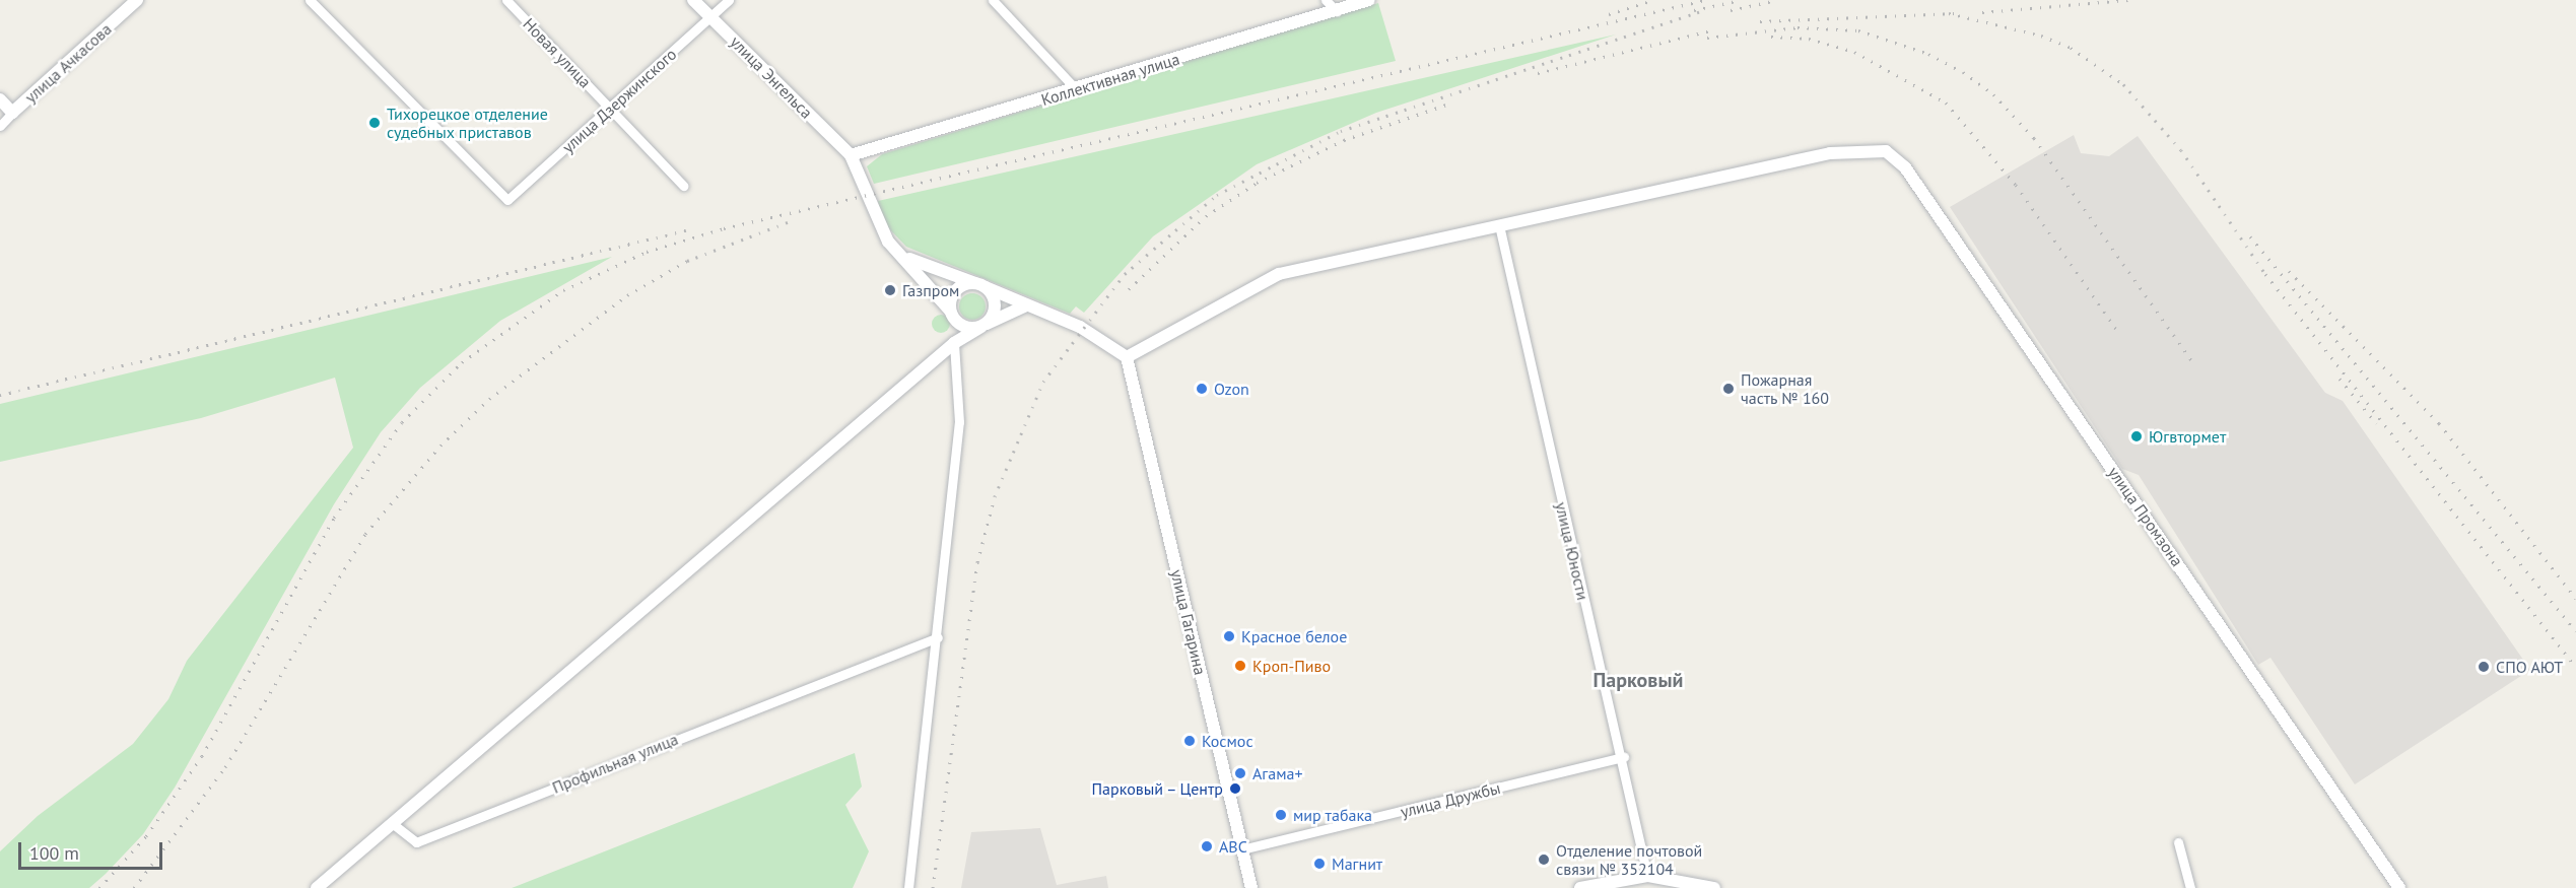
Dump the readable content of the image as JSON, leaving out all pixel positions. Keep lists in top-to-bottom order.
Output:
{
  "streets": {
    "main road": [
      "улица Ачкасова",
      "улица Энгельса",
      "Коллективная улица",
      "улица Промзона",
      "улица Гагарина"
    ],
    "street": [
      "Новая улица",
      "улица Дзержинского",
      "улица Юности",
      "Профильная улица",
      "улица Дружбы"
    ]
  },
  "crossings": [
    ["Новая улица", "улица Дзержинского"],
    ["улица Энгельса", "Коллективная улица"],
    ["улица Энгельса", "улица Дзержинского"],
    ["улица Промзона", "улица Юности"],
    ["улица Юности", "улица Дружбы"],
    ["улица Гагарина", "улица Дружбы"]
  ],
  "districts": ["Парковый"],
  "places": [
    "Тихорецкое отделение судебных приставов",
    "Газпром",
    "Ozon",
    "Пожарная часть № 160",
    "Югвтормет",
    "Красное белое",
    "Кроп-Пиво",
    "СПО АЮТ",
    "Космос",
    "Агама+",
    "Парковый – Центр",
    "мир табака",
    "ABC",
    "Отделение почтовой связи № 352104",
    "Магнит"
  ],
  "scale_bar": "100 m"
}
